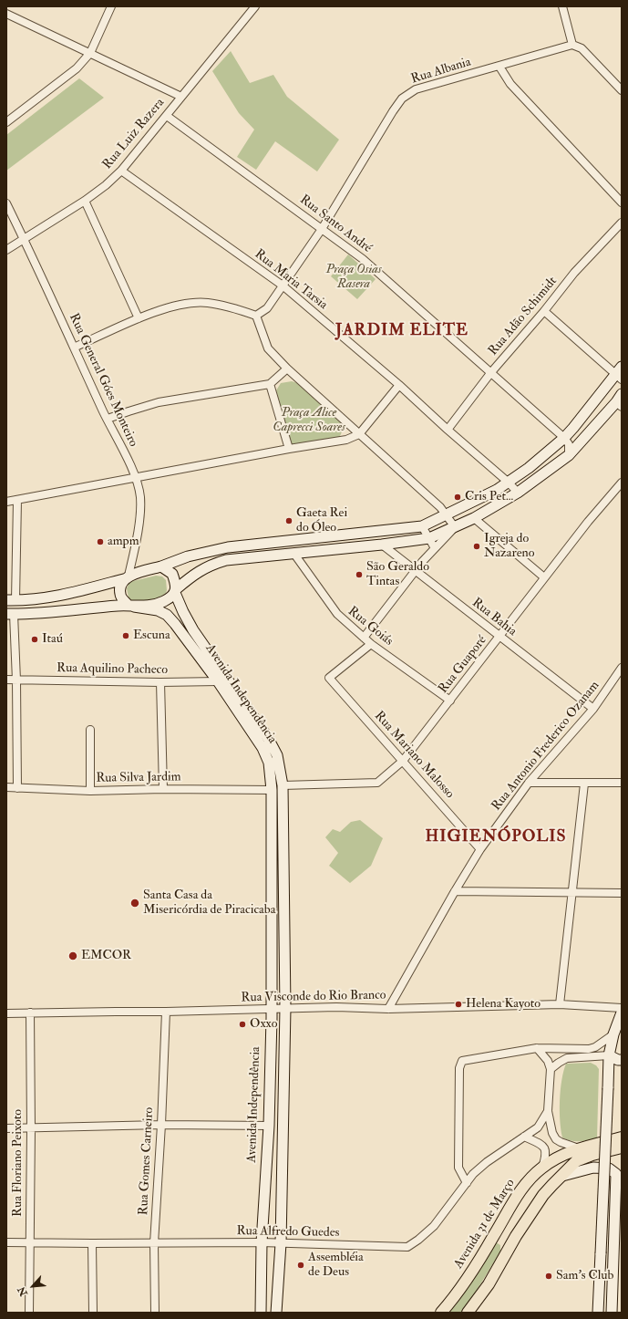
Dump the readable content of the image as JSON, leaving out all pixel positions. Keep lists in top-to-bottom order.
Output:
{
  "streets": {
    "main road": ["Avenida Independência", "Avenida 31 de Março"],
    "street": [
      "Rua Albania",
      "Rua Luiz Razera",
      "Rua Santo André",
      "Rua Maria Tarsia",
      "Rua Adão Schimidt",
      "Rua General Góes Monteiro",
      "Rua Bahia",
      "Rua Goiás",
      "Rua Guaporé",
      "Rua Aquilino Pacheco",
      "Rua Antonio Frederico Ozanam",
      "Rua Mariano Malosso",
      "Rua Silva Jardim",
      "Rua Visconde do Rio Branco",
      "Rua Gomes Carneiro",
      "Rua Floriano Peixoto",
      "Rua Alfredo Guedes"
    ]
  },
  "crossings": [
    ["Rua Albania", "Rua Santo André"],
    ["Rua Albania", "Rua Maria Tarsia"],
    ["Rua Luiz Razera", "Rua Santo André"],
    ["Rua Luiz Razera", "Rua Maria Tarsia"],
    ["Rua Luiz Razera", "Rua General Góes Monteiro"],
    ["Rua Santo André", "Rua Adão Schimidt"],
    ["Rua Maria Tarsia", "Rua Adão Schimidt"],
    ["Rua General Góes Monteiro", "Avenida Independência"],
    ["Rua Bahia", "Rua Guaporé"],
    ["Rua Bahia", "Rua Antonio Frederico Ozanam"],
    ["Rua Goiás", "Rua Guaporé"],
    ["Rua Goiás", "Rua Mariano Malosso"],
    ["Rua Guaporé", "Avenida Independência"],
    ["Rua Guaporé", "Rua Mariano Malosso"],
    ["Rua Aquilino Pacheco", "Avenida Independência"],
    ["Avenida Independência", "Rua Silva Jardim"],
    ["Avenida Independência", "Rua Visconde do Rio Branco"],
    ["Avenida Independência", "Rua Alfredo Guedes"],
    ["Rua Antonio Frederico Ozanam", "Rua Mariano Malosso"],
    ["Rua Antonio Frederico Ozanam", "Rua Visconde do Rio Branco"],
    ["Rua Visconde do Rio Branco", "Rua Gomes Carneiro"],
    ["Rua Visconde do Rio Branco", "Rua Floriano Peixoto"],
    ["Rua Gomes Carneiro", "Rua Alfredo Guedes"],
    ["Rua Floriano Peixoto", "Rua Alfredo Guedes"]
  ],
  "districts": ["JARDIM ELITE", "HIGIENÓPOLIS"],
  "parks": ["Praça Osias Rasera", "Praça Alice Caprecci Soares"],
  "places": [
    "Cris Pet...",
    "Gaeta Rei do Óleo",
    "ampm",
    "Igreja do Nazareno",
    "São Geraldo Tintas",
    "Escuna",
    "Itaú",
    "Santa Casa da Misericórdia de Piracicaba",
    "EMCOR",
    "Helena Kayoto",
    "Oxxo",
    "Assembléia de Deus",
    "Sam's Club"
  ],
  "north": "bottom left"
}
